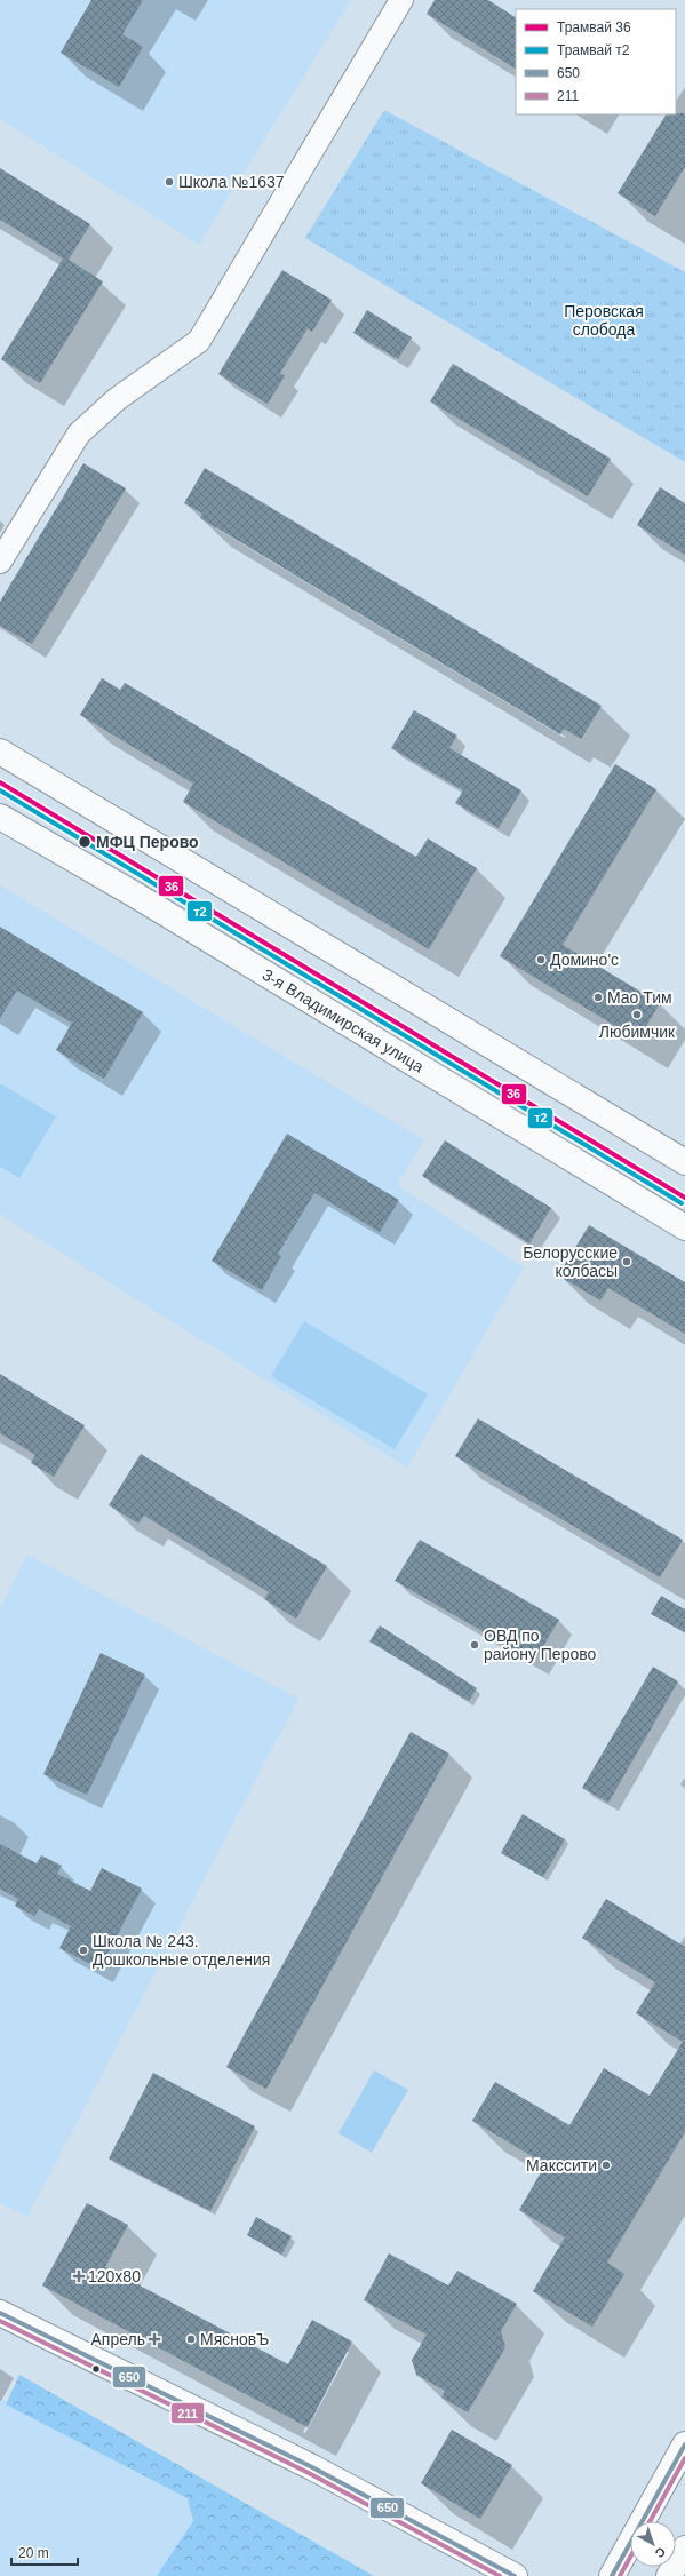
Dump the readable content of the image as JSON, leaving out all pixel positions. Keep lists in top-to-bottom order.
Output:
{
  "streets": {
    "street": ["3-я Владимирская улица"]
  },
  "parks": ["Перовская слобода"],
  "places": {
    "other": [
      "Школа №1637",
      "МФЦ Перово",
      "Домино'c",
      "Мао Тим",
      "Любимчик",
      "Белорусские колбасы",
      "ОВД по району Перово",
      "Школа № 243. Дошкольные отделения",
      "Макссити",
      "МясновЪ"
    ],
    "health": ["120x80", "Апрель"]
  },
  "lines": [
    "tram line 36",
    "tram line т2",
    "transit line 650",
    "transit line 211"
  ],
  "legend": [
    "Трамвай 36",
    "Трамвай т2",
    "650",
    "211"
  ],
  "scale_bar": "20 m",
  "north": "bottom right"
}
